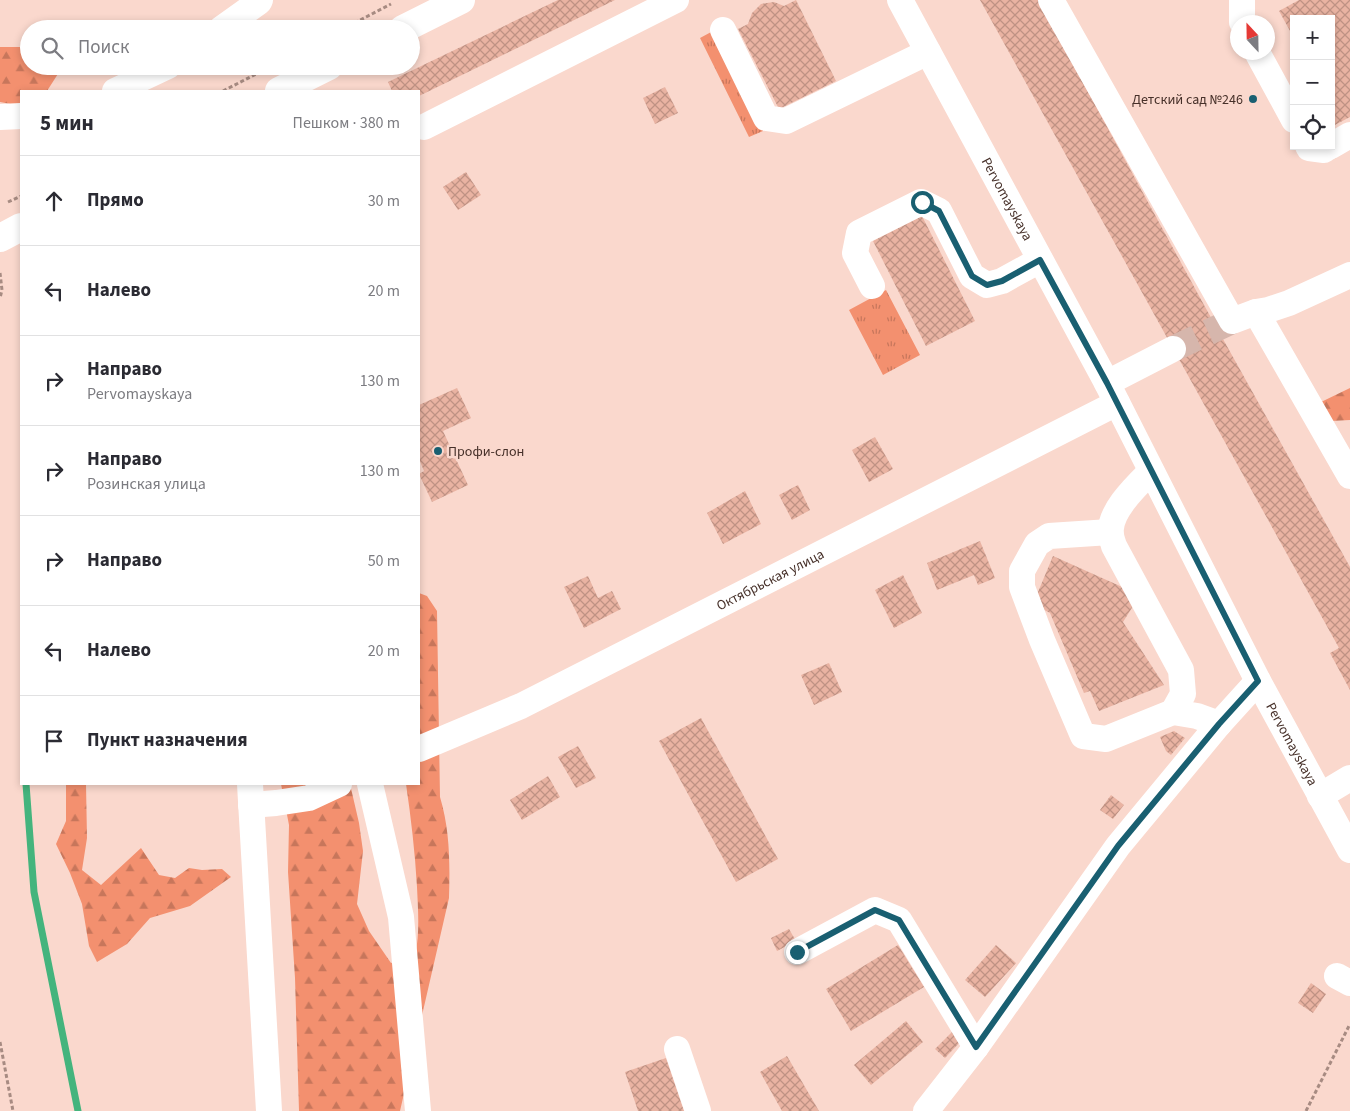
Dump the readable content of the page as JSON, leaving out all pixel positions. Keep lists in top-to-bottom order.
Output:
{
  "streets": {
    "street": ["Pervomayskaya", "Октябрьская улица"]
  },
  "crossings": [
    ["Pervomayskaya", "Октябрьская улица"]
  ],
  "places": ["Детский сад №246", "Профи-слон"],
  "north": "top",
  "page": {
    "map_buttons": ["+", "−"],
    "search": "Поиск",
    "heading": ["5 мин", "Пешком · 380 m"],
    "list": [
      ["Прямо", "30 m"],
      ["Налево", "20 m"],
      ["Направо", "Pervomayskaya", "130 m"],
      ["Направо", "Розинская улица", "130 m"],
      ["Направо", "50 m"],
      ["Налево", "20 m"],
      "Пункт назначения"
    ]
  }
}
